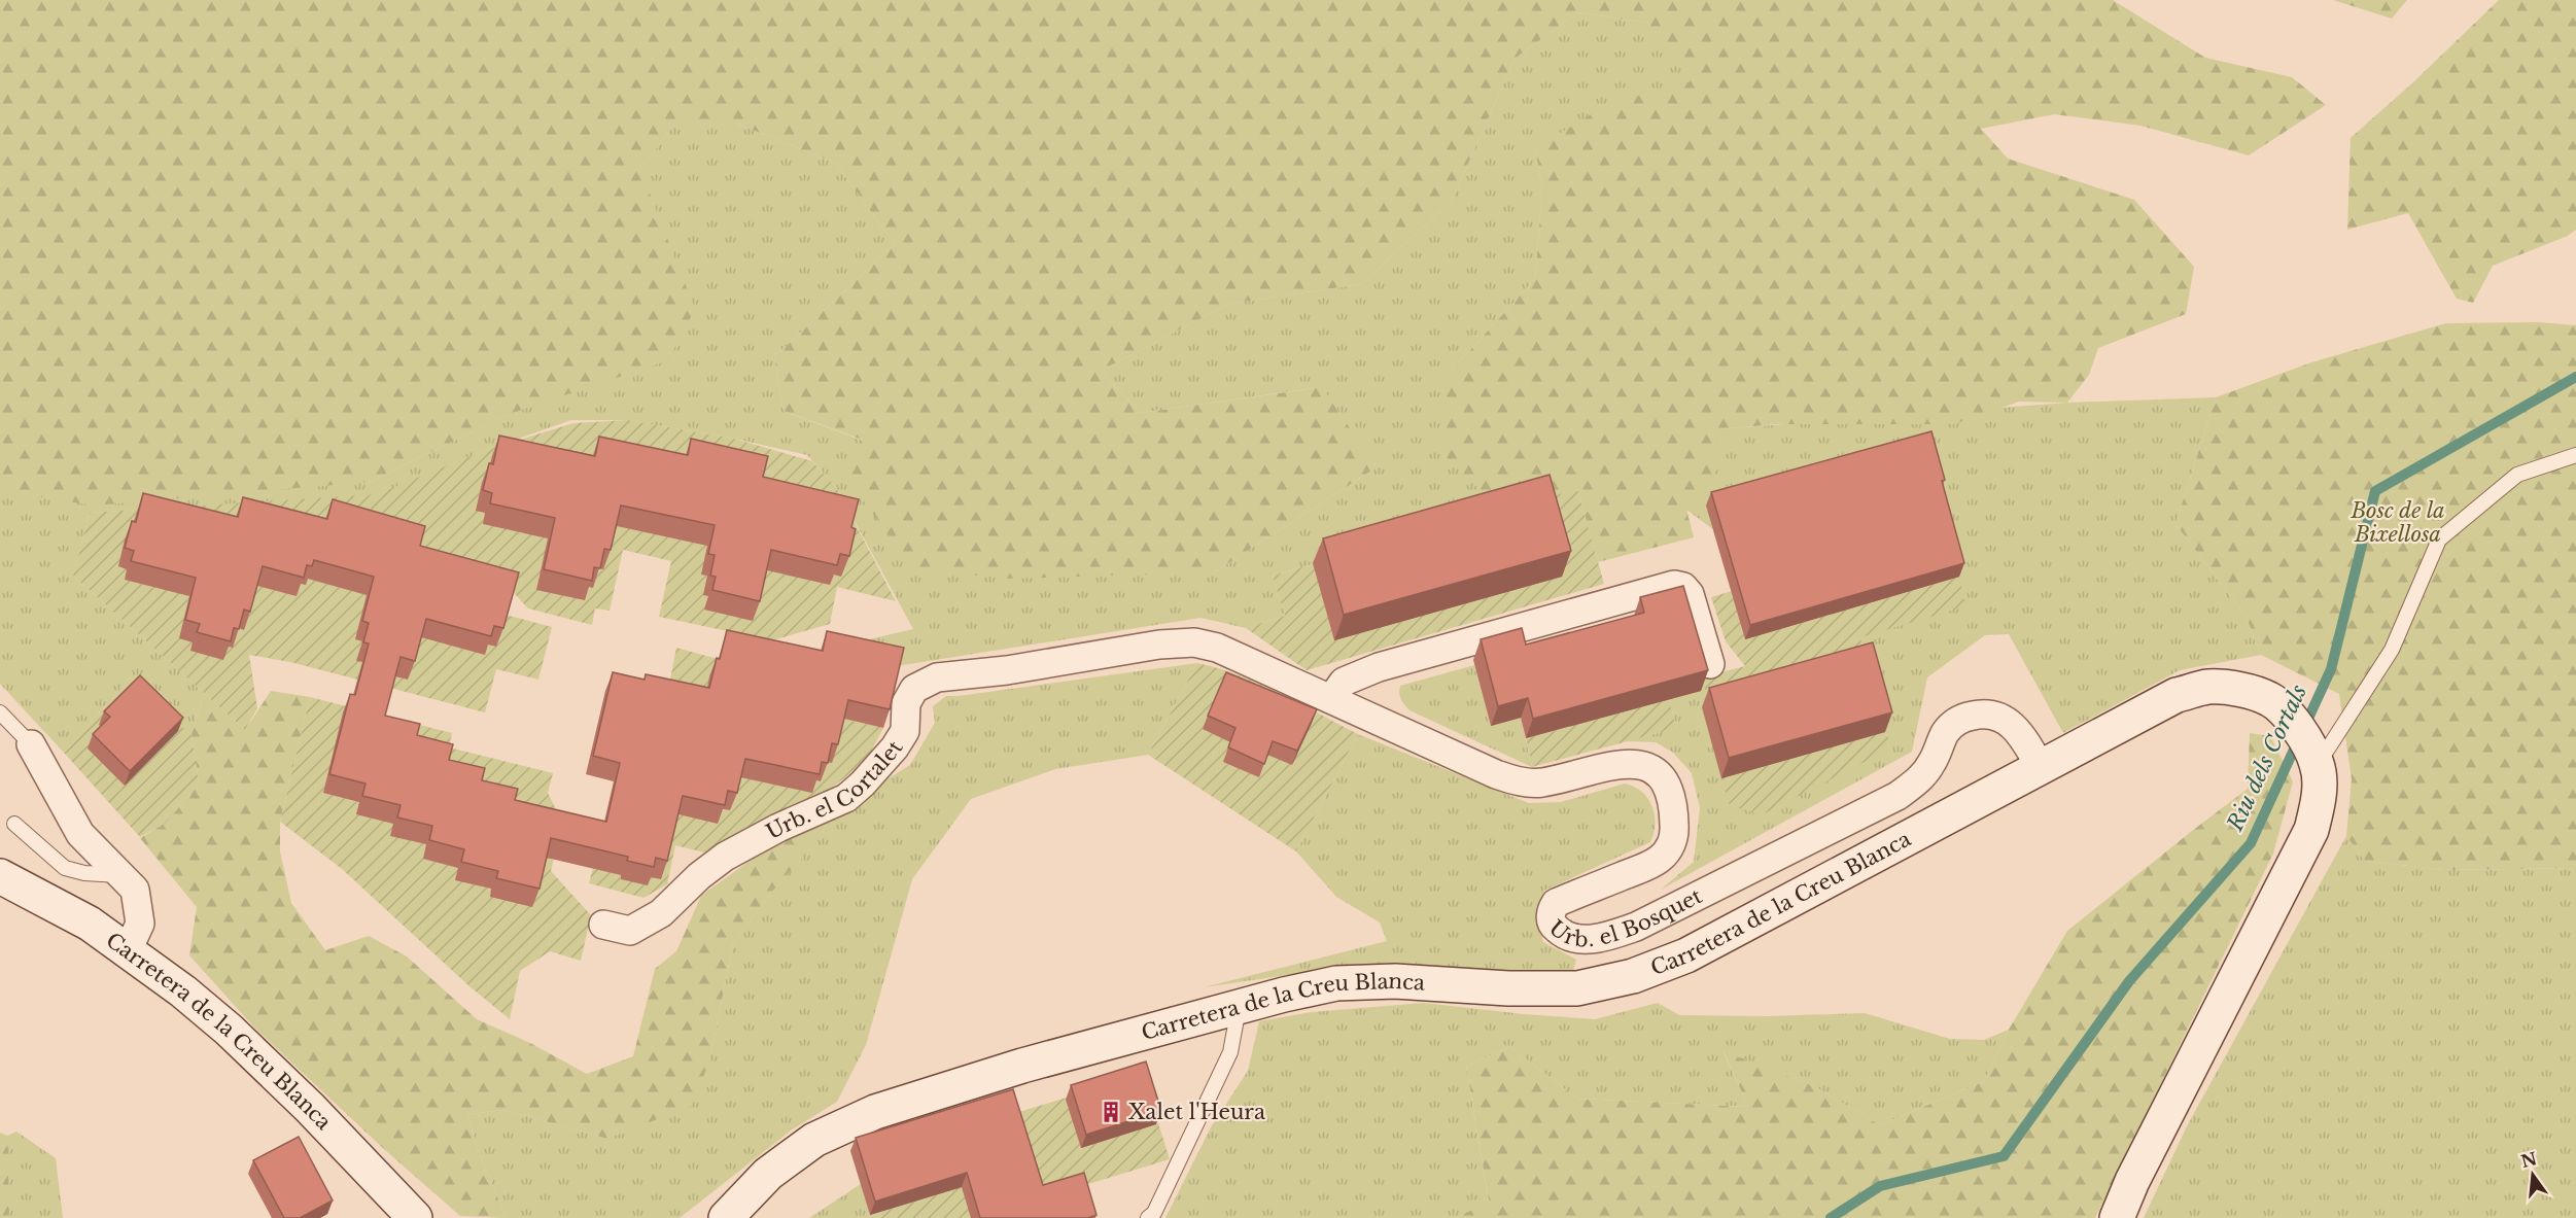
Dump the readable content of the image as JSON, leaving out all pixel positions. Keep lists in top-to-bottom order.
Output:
{
  "streets": {
    "main road": ["Carretera de la Creu Blanca"],
    "street": ["Urb. el Cortalet", "Urb. el Bosquet"]
  },
  "crossings": [
    ["Urb. el Cortalet", "Urb. el Bosquet"],
    ["Urb. el Bosquet", "Carretera de la Creu Blanca"]
  ],
  "water": ["Riu dels Cortals"],
  "parks": ["Bosc de la Bixellosa"],
  "places": {
    "building": ["Xalet l'Heura"]
  },
  "north": "top"
}
